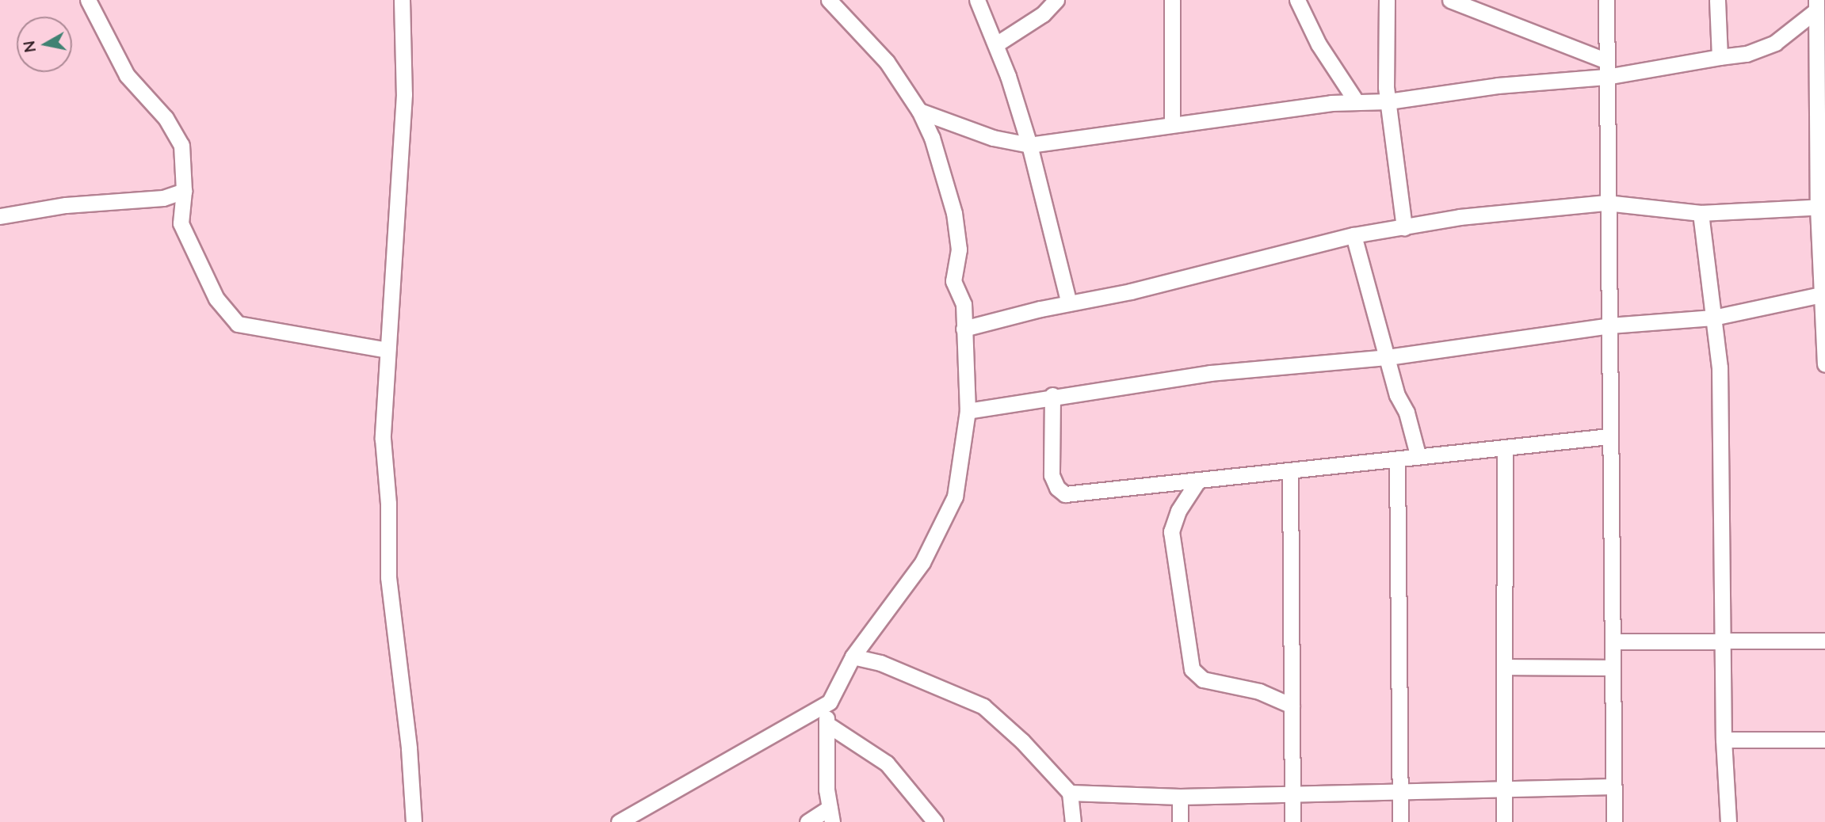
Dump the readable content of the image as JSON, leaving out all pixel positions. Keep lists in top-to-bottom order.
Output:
{
  "north": "left"
}
